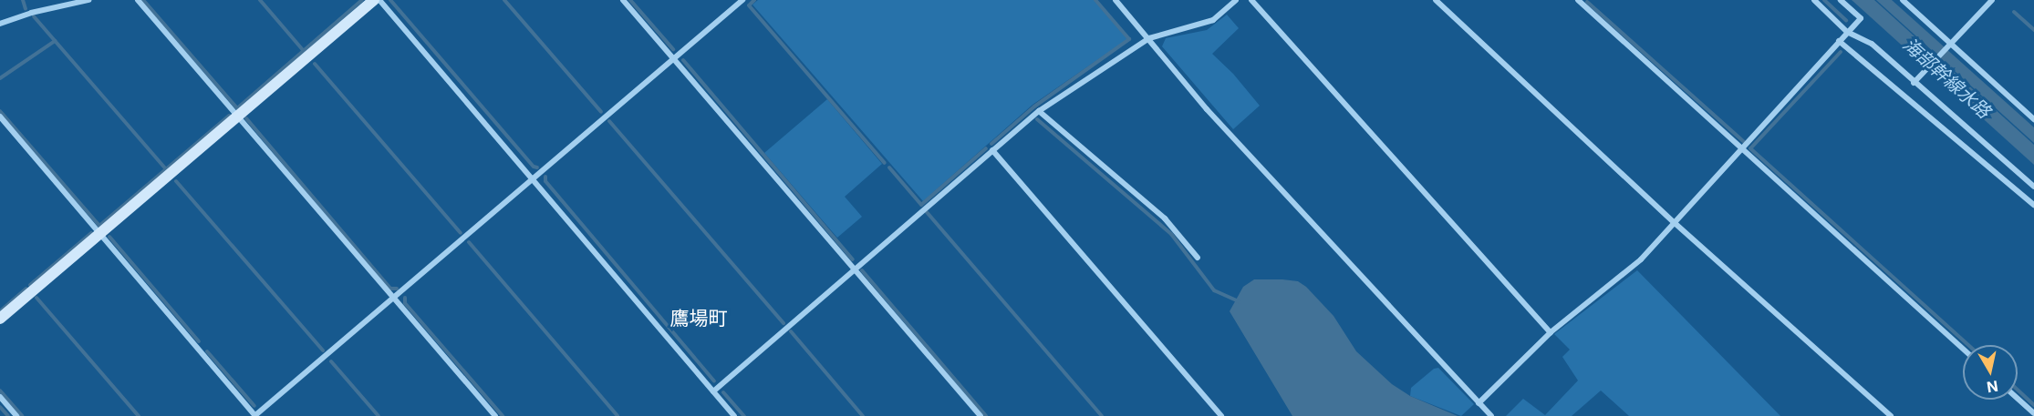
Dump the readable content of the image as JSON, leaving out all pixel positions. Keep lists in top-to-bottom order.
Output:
{
  "districts": ["鷹場町"],
  "water": ["海部幹線水路"],
  "north": "bottom"
}
